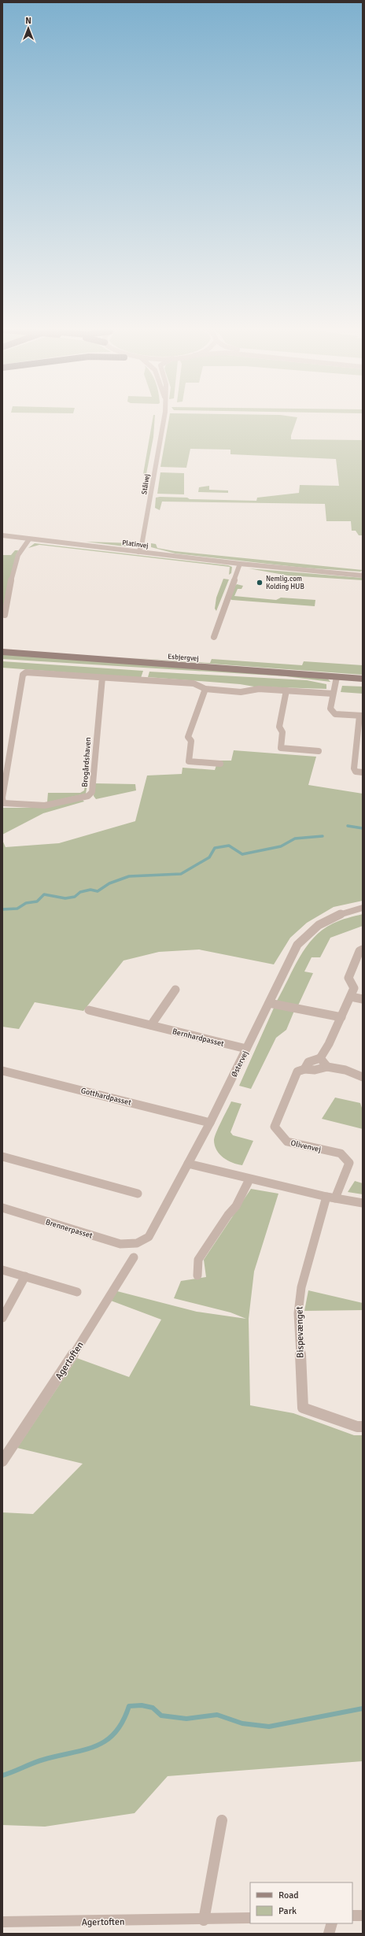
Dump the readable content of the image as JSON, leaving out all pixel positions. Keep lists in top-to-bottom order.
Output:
{
  "streets": {
    "main road": ["Esbjergvej"],
    "street": [
      "Stålvej",
      "Platinvej",
      "Brogårdshaven",
      "Bernhardpasset",
      "Østervej",
      "Gotthardpasset",
      "Olivenvej",
      "Brennerpasset",
      "Bispevænget",
      "Agertoften"
    ]
  },
  "crossings": [
    ["Stålvej", "Platinvej"],
    ["Bernhardpasset", "Østervej"],
    ["Østervej", "Gotthardpasset"],
    ["Østervej", "Brennerpasset"],
    ["Olivenvej", "Bispevænget"]
  ],
  "places": ["Nemlig.com Kolding HUB"],
  "legend": ["Road", "Park"],
  "north": "top"
}
